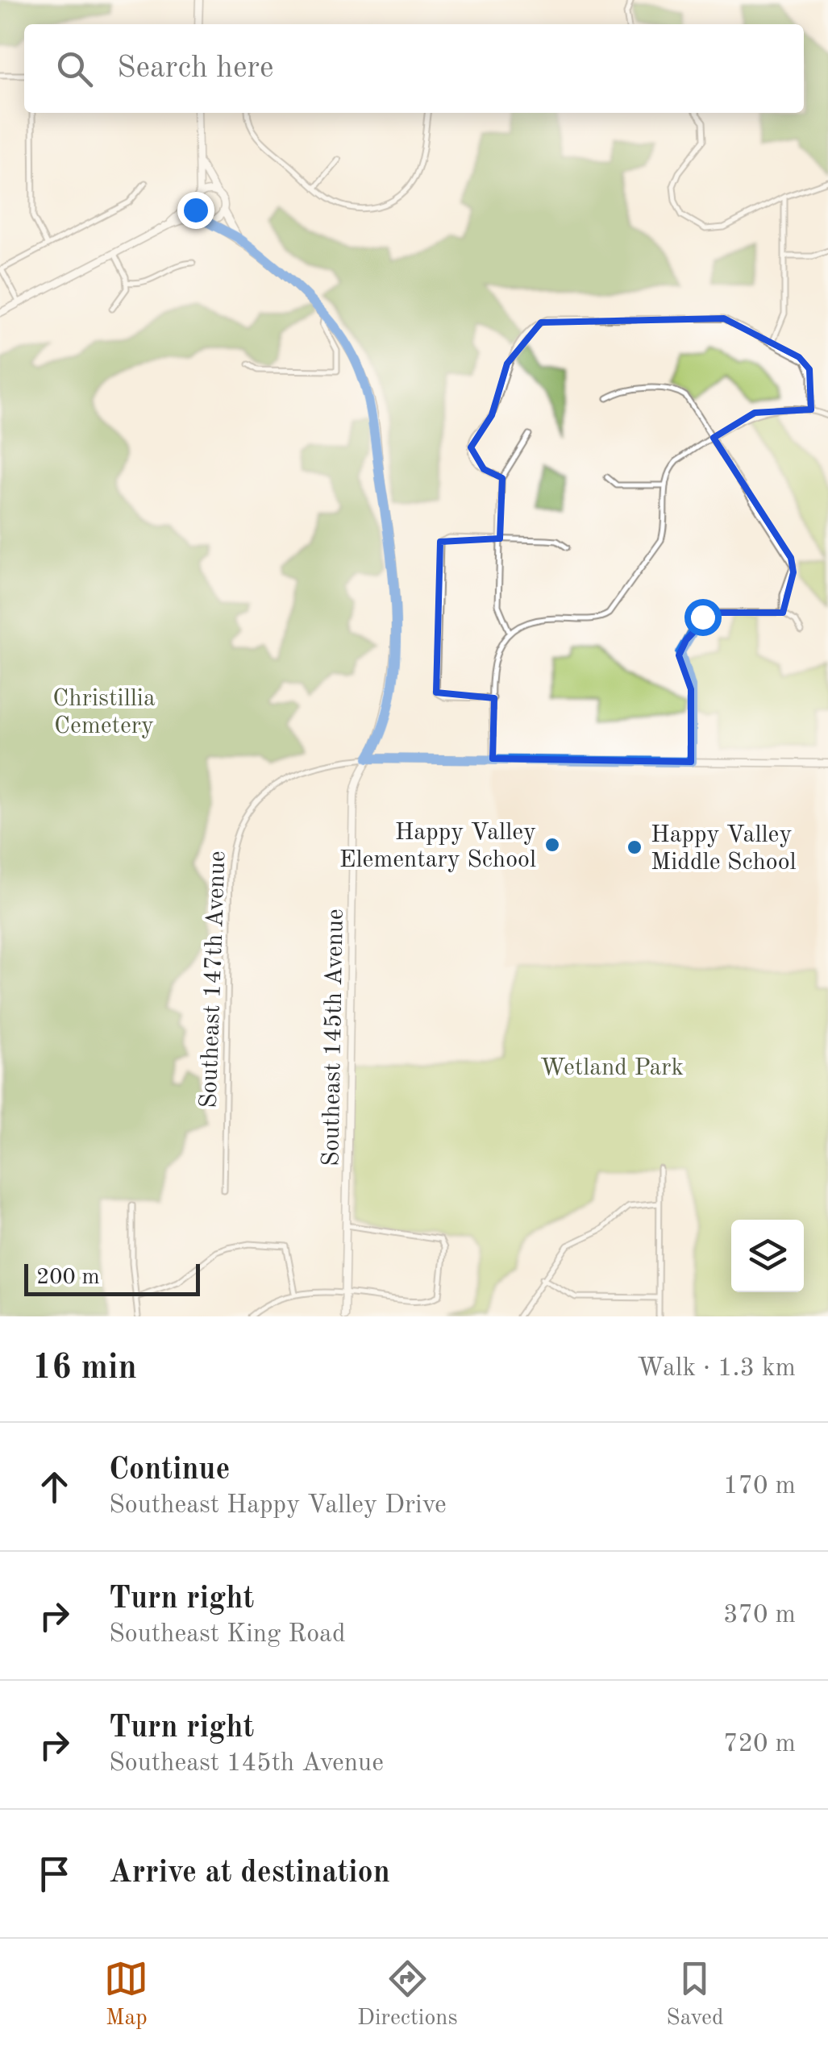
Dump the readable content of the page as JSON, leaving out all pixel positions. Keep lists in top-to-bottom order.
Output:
{
  "streets": {
    "main road": ["Southeast 145th Avenue"],
    "street": ["Southeast 147th Avenue"]
  },
  "crossings": [
    ["Southeast 147th Avenue", "Southeast 145th Avenue"]
  ],
  "parks": ["Christillia Cemetery", "Wetland Park"],
  "places": ["Happy Valley Elementary School", "Happy Valley Middle School"],
  "scale_bar": "200 m",
  "page": {
    "search": "Search here",
    "scale": "200 m",
    "heading": ["16 min", "Walk · 1.3 km"],
    "list": [
      ["Continue", "Southeast Happy Valley Drive", "170 m"],
      ["Turn right", "Southeast King Road", "370 m"],
      ["Turn right", "Southeast 145th Avenue", "720 m"],
      "Arrive at destination"
    ],
    "nav": ["Map", "Directions", "Saved"]
  }
}
